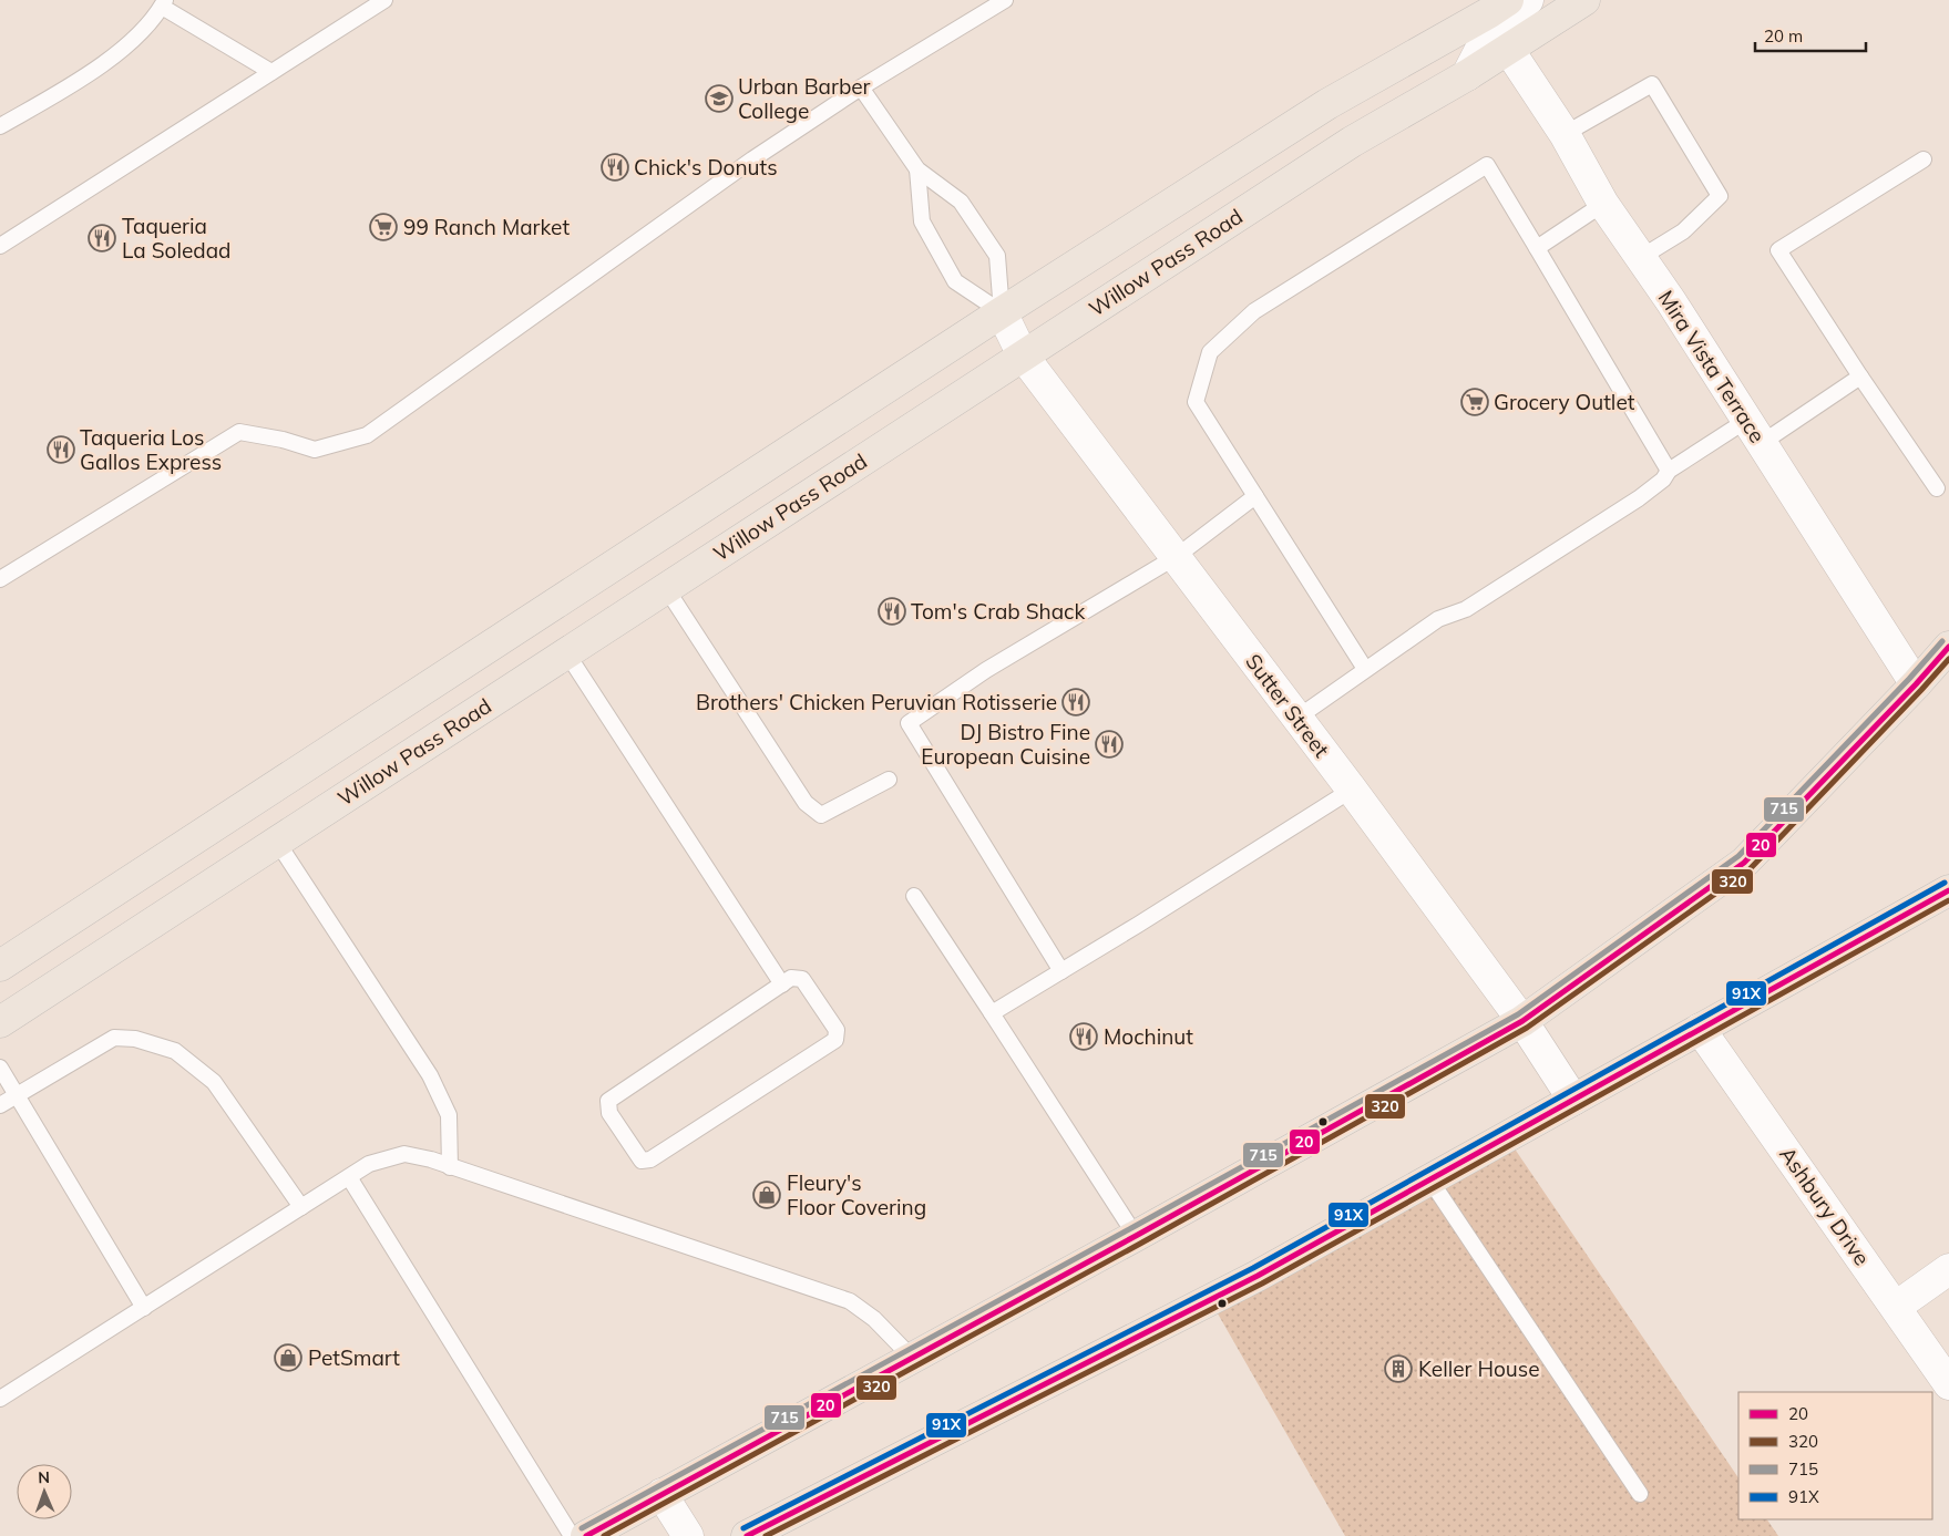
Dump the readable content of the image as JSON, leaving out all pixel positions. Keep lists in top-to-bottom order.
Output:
{
  "streets": {
    "main road": ["Willow Pass Road"],
    "street": ["Mira Vista Terrace", "Sutter Street", "Ashbury Drive"]
  },
  "crossings": [
    ["Willow Pass Road", "Mira Vista Terrace"],
    ["Willow Pass Road", "Sutter Street"]
  ],
  "places": {
    "school or university": ["Urban Barber College"],
    "restaurant": [
      "Chick's Donuts",
      "Taqueria La Soledad",
      "Taqueria Los Gallos Express",
      "Tom's Crab Shack",
      "Brothers' Chicken Peruvian Rotisserie",
      "DJ Bistro Fine European Cuisine",
      "Mochinut"
    ],
    "supermarket": ["99 Ranch Market", "Grocery Outlet"],
    "shop": ["Fleury's Floor Covering", "PetSmart"],
    "building": ["Keller House"]
  },
  "lines": [
    "transit line 715",
    "transit line 20",
    "transit line 320",
    "transit line 91X"
  ],
  "legend": [
    "20",
    "320",
    "715",
    "91X"
  ],
  "scale_bar": "20 m",
  "north": "top"
}
